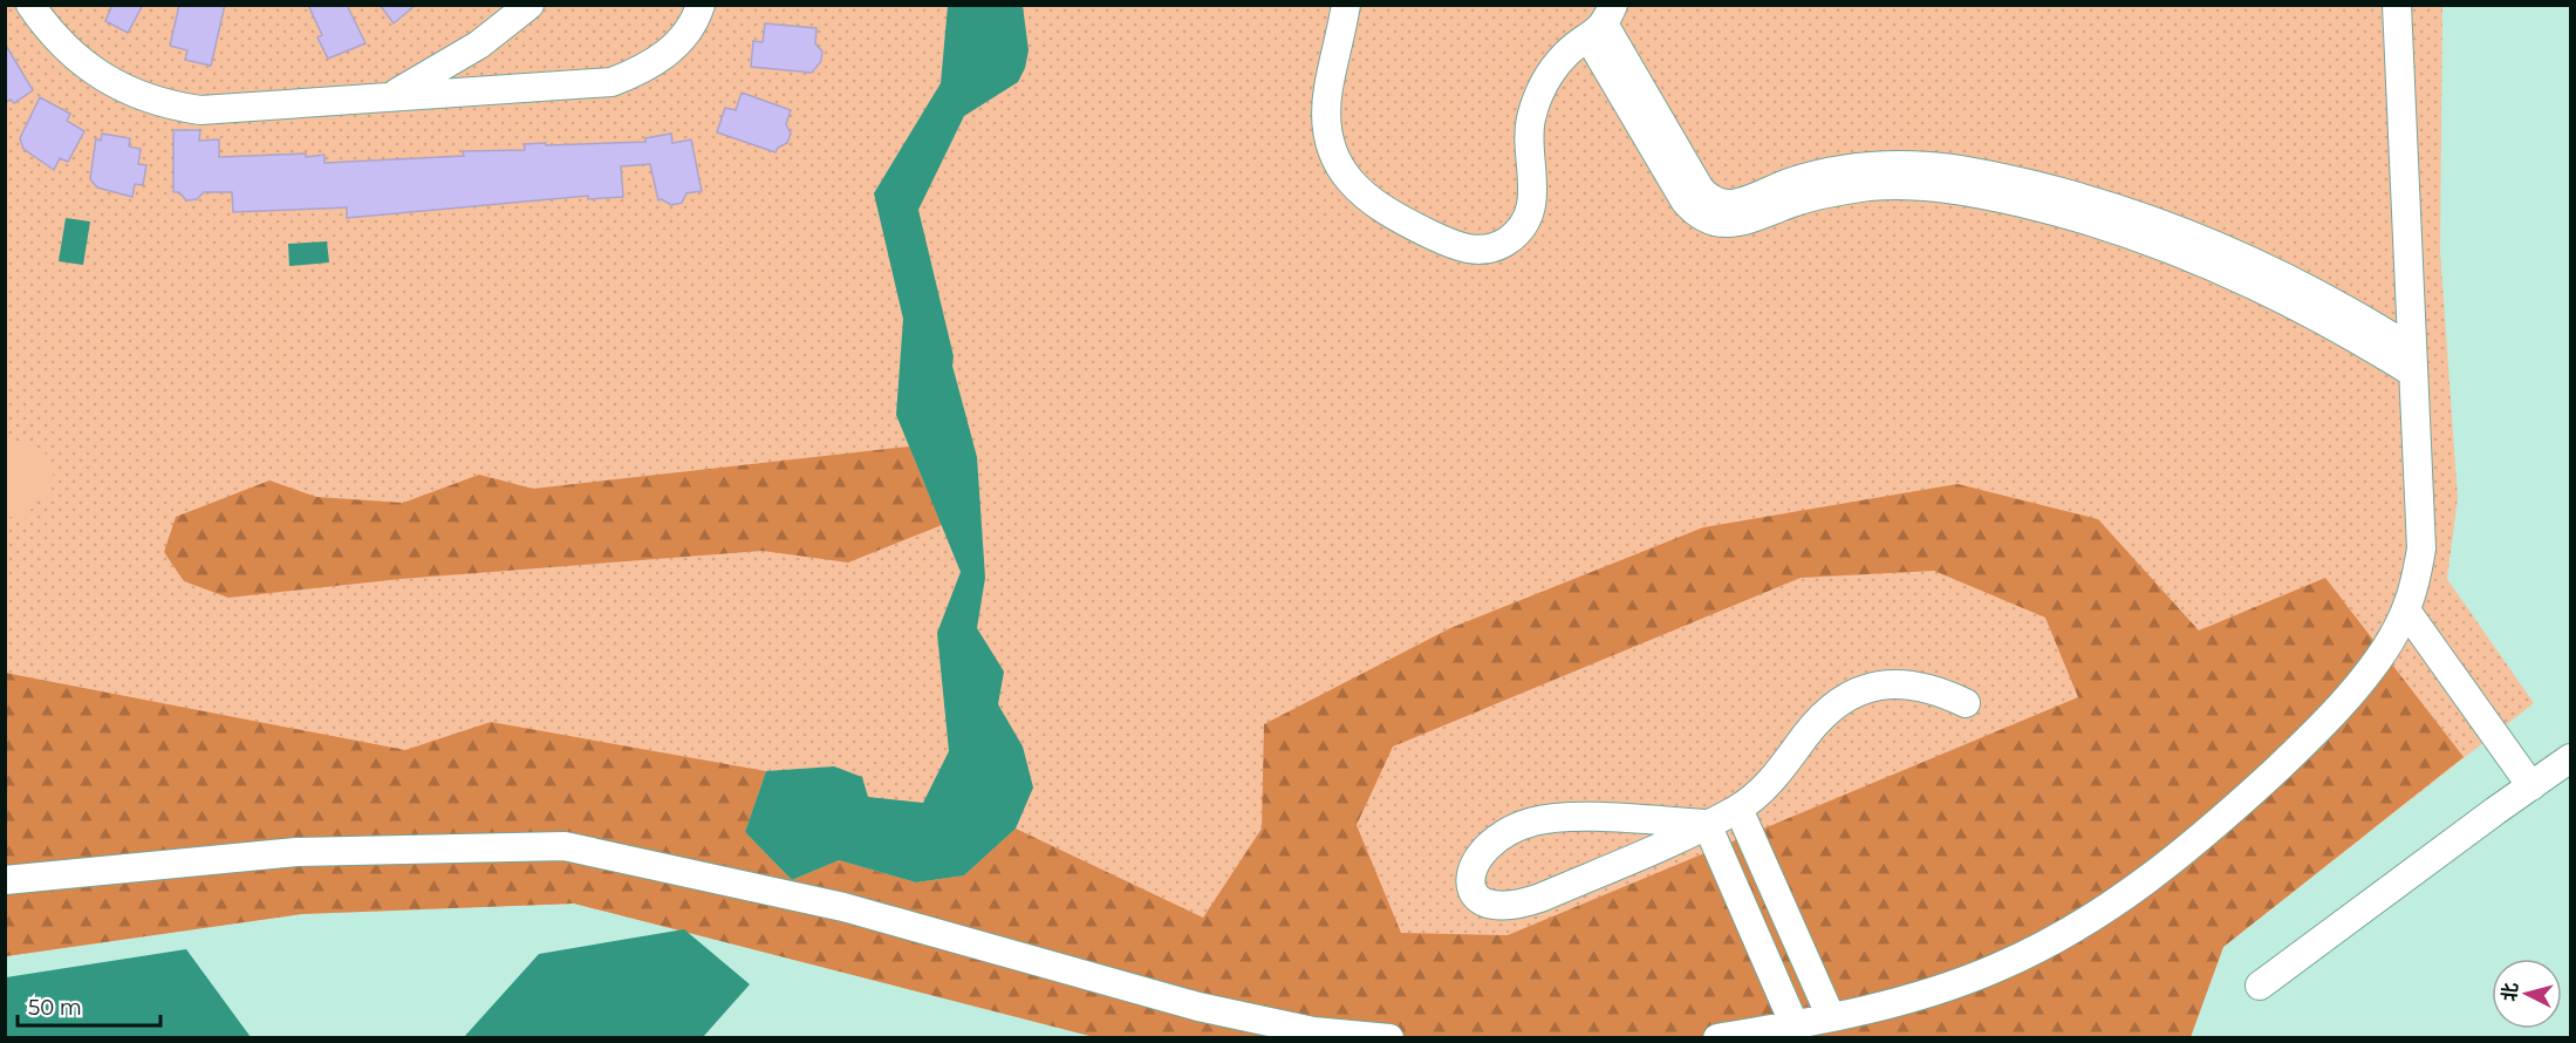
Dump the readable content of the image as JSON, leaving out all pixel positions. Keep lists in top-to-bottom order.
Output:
{
  "scale_bar": "50 m",
  "north": "left"
}
